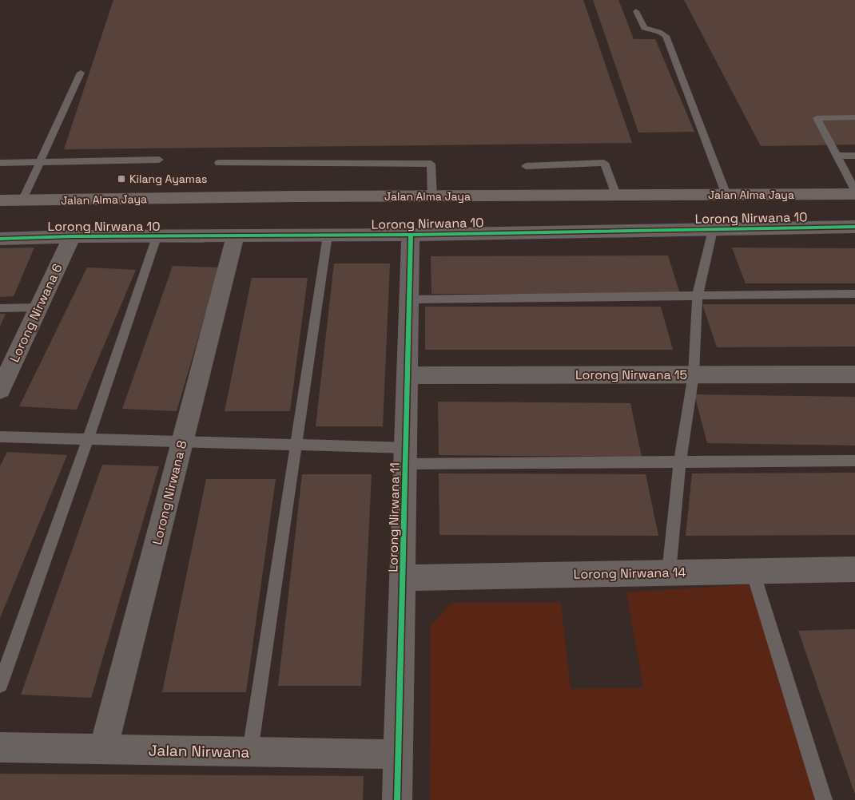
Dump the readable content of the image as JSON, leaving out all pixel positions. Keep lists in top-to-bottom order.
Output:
{
  "streets": {
    "street": [
      "Jalan Alma Jaya",
      "Lorong Nirwana 10",
      "Lorong Nirwana 6",
      "Lorong Nirwana 15",
      "Lorong Nirwana 8",
      "Lorong Nirwana 11",
      "Lorong Nirwana 14",
      "Jalan Nirwana"
    ]
  },
  "crossings": [
    ["Lorong Nirwana 10", "Lorong Nirwana 6"],
    ["Lorong Nirwana 10", "Lorong Nirwana 8"],
    ["Lorong Nirwana 10", "Lorong Nirwana 11"],
    ["Lorong Nirwana 15", "Lorong Nirwana 11"],
    ["Lorong Nirwana 8", "Jalan Nirwana"],
    ["Lorong Nirwana 11", "Lorong Nirwana 14"],
    ["Lorong Nirwana 11", "Jalan Nirwana"]
  ],
  "places": {
    "transit": ["Kilang Ayamas"]
  }
}
